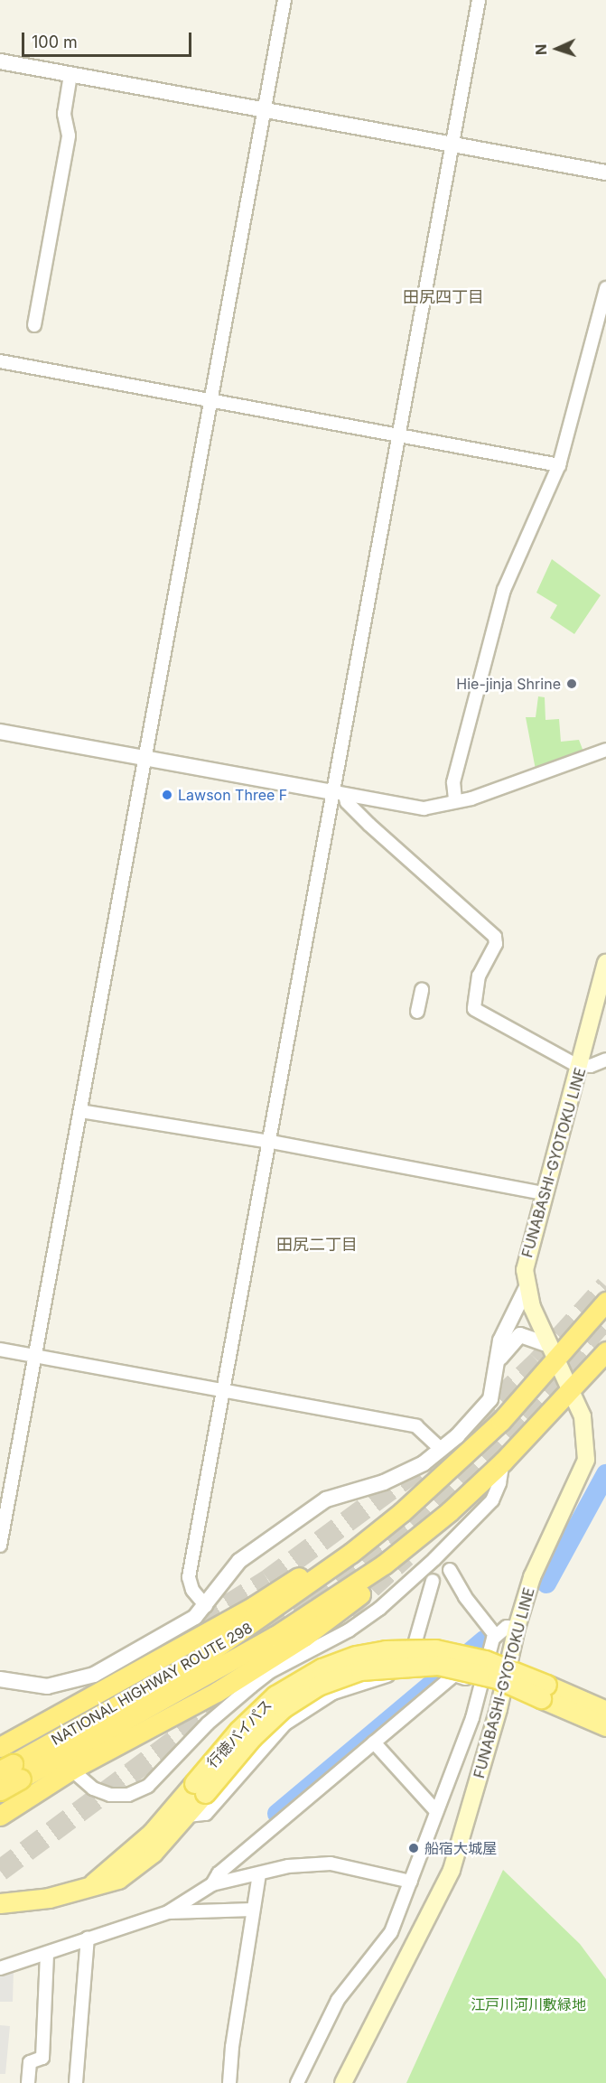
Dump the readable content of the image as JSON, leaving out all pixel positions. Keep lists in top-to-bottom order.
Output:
{
  "streets": {
    "highway": ["NATIONAL HIGHWAY ROUTE 298"],
    "main road": ["FUNABASHI-GYOTOKU LINE", "行徳バイパス"]
  },
  "crossings": [
    ["FUNABASHI-GYOTOKU LINE", "NATIONAL HIGHWAY ROUTE 298"]
  ],
  "districts": ["田尻四丁目", "田尻二丁目"],
  "parks": ["江戸川河川敷緑地"],
  "places": ["Hie-jinja Shrine", "Lawson Three F", "船宿大城屋"],
  "scale_bar": "100 m",
  "north": "left"
}
